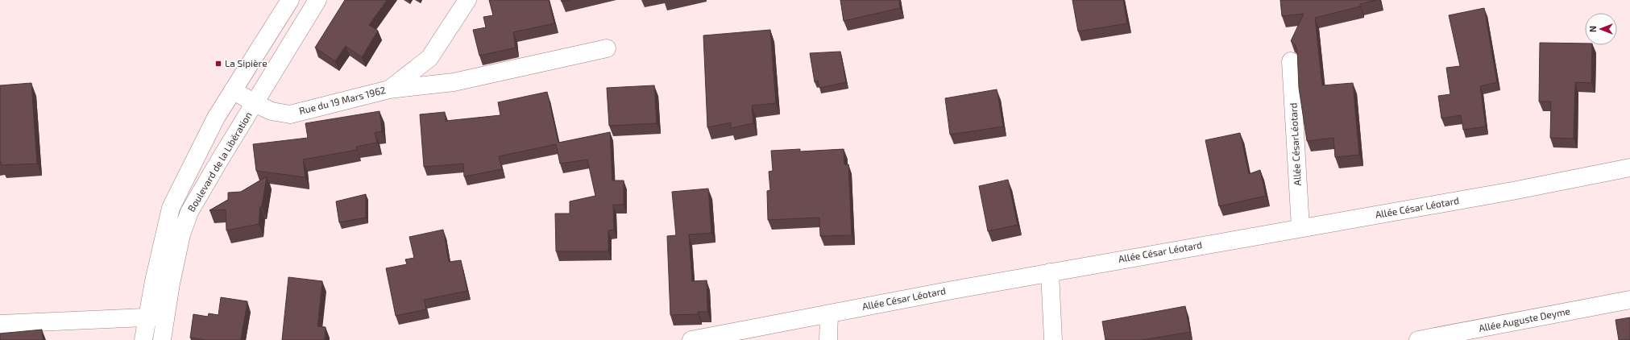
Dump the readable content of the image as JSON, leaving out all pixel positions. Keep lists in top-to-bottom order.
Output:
{
  "streets": {
    "street": [
      "Rue du 19 Mars 1962",
      "Allée CésarLéotard",
      "Boulevard de la Libération",
      "Allée César Léotard",
      "Allée Auguste Deyme"
    ]
  },
  "crossings": [
    ["Rue du 19 Mars 1962", "Boulevard de la Libération"],
    ["Allée CésarLéotard", "Allée César Léotard"]
  ],
  "places": {
    "transit": ["La Sipière"]
  },
  "north": "left"
}
